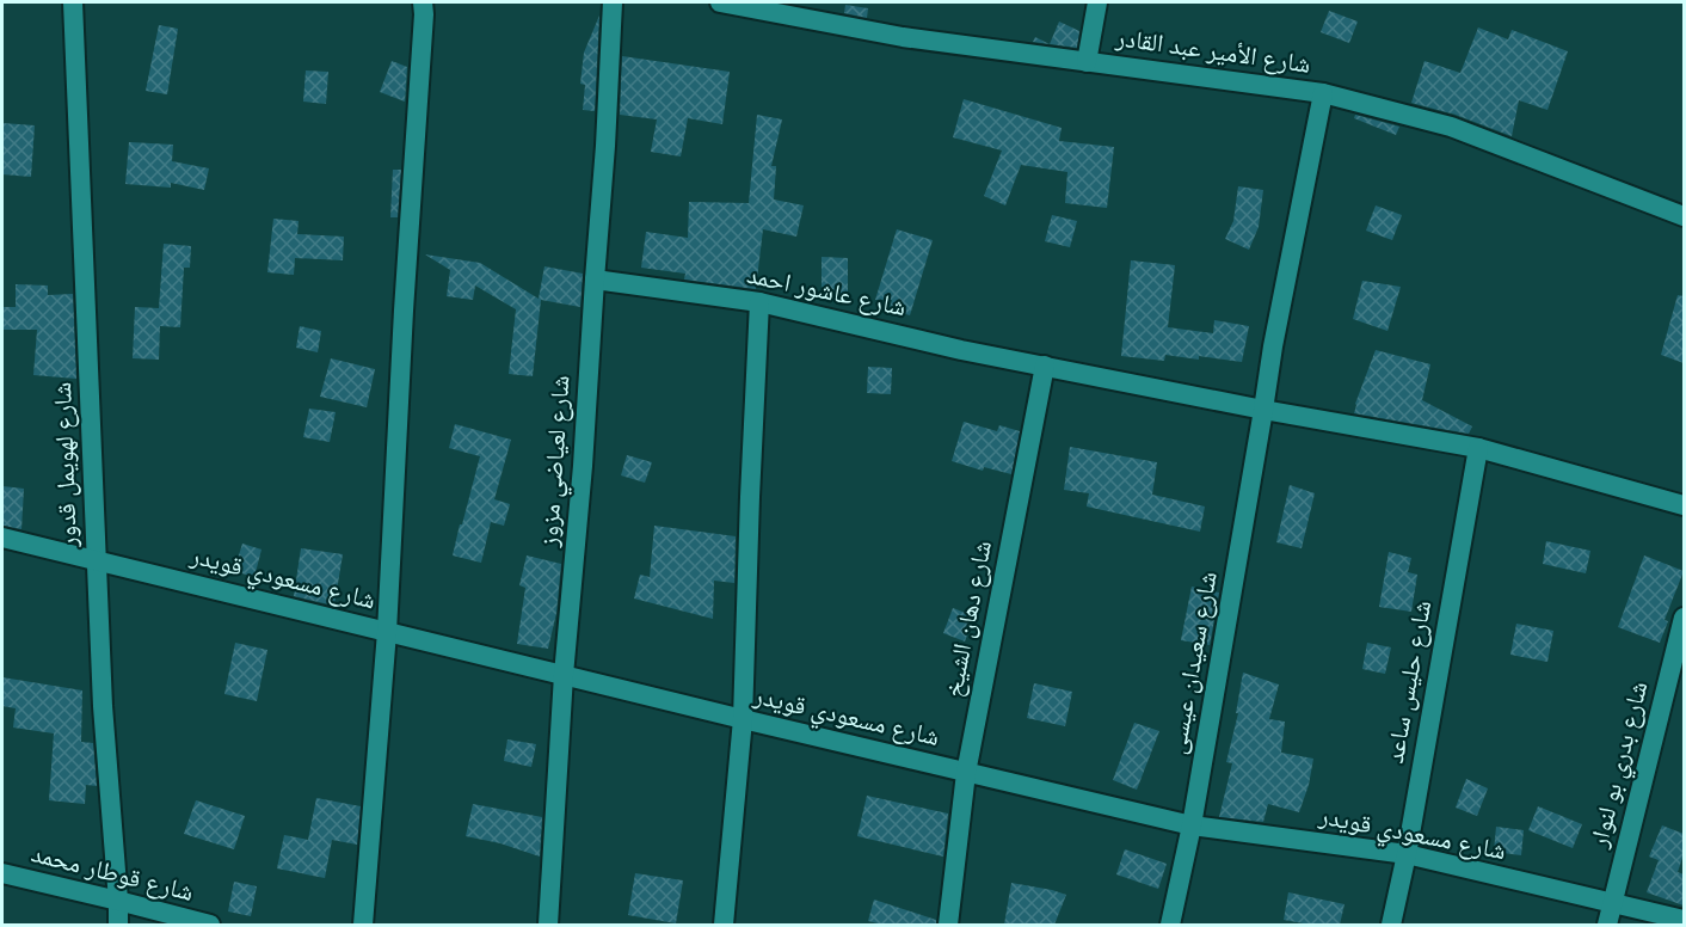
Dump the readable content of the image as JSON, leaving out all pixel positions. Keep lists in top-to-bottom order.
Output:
{
  "streets": {
    "street": [
      "شارع الأمير عبد القادر",
      "شارع عاشور احمد",
      "شارع لعياضي مزوز",
      "شارع لهويمل قدور",
      "شارع مسعودي قويدر",
      "شارع دهان الشيخ",
      "شارع سعيدان عيسى",
      "شارع حليس ساعد",
      "شارع بدري بو لنوار",
      "شارع قوطار محمد"
    ]
  },
  "crossings": [
    ["شارع الأمير عبد القادر", "شارع سعيدان عيسى"],
    ["شارع عاشور احمد", "شارع لعياضي مزوز"],
    ["شارع عاشور احمد", "شارع دهان الشيخ"],
    ["شارع عاشور احمد", "شارع سعيدان عيسى"],
    ["شارع عاشور احمد", "شارع حليس ساعد"],
    ["شارع لعياضي مزوز", "شارع مسعودي قويدر"],
    ["شارع لهويمل قدور", "شارع مسعودي قويدر"],
    ["شارع لهويمل قدور", "شارع قوطار محمد"],
    ["شارع مسعودي قويدر", "شارع دهان الشيخ"],
    ["شارع مسعودي قويدر", "شارع سعيدان عيسى"],
    ["شارع مسعودي قويدر", "شارع حليس ساعد"],
    ["شارع مسعودي قويدر", "شارع بدري بو لنوار"]
  ]
}
